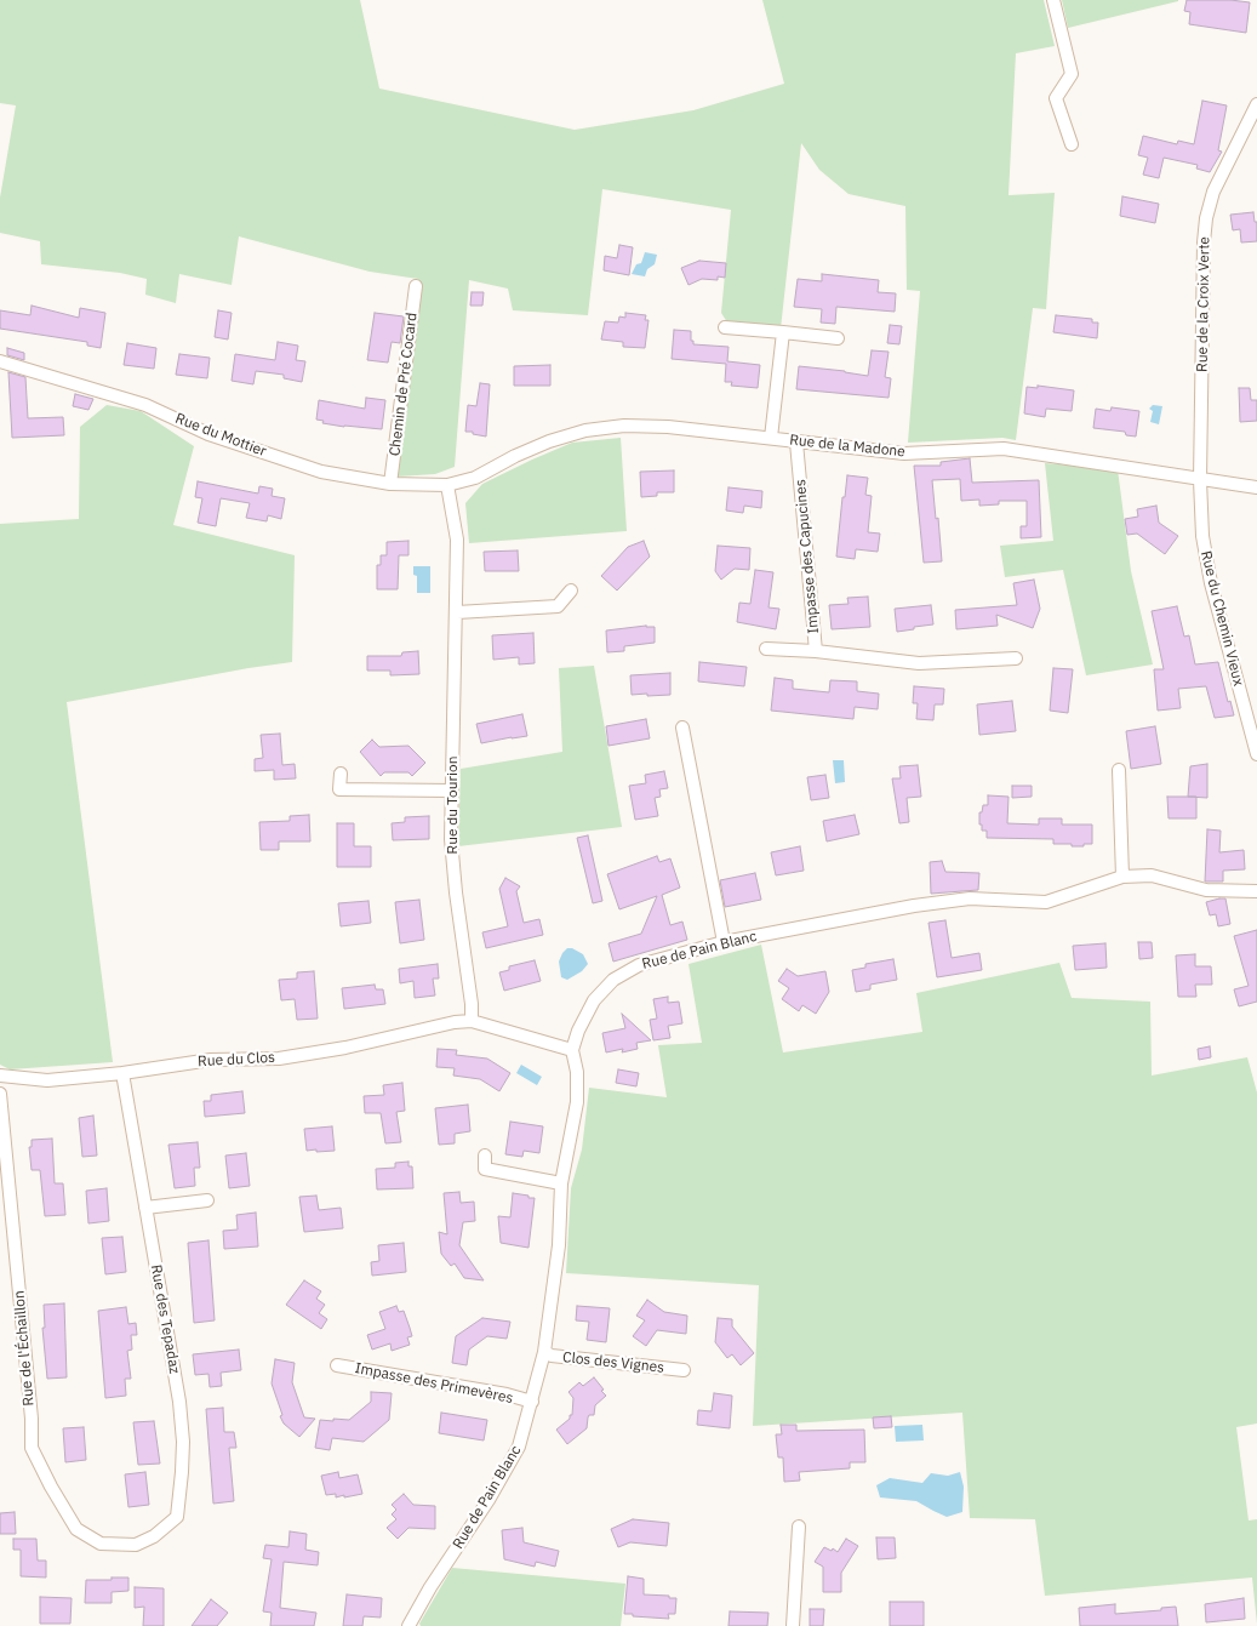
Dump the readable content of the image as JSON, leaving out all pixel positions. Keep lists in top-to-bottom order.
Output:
{
  "streets": {
    "street": [
      "Rue de la Croix Verte",
      "Chemin de Pré Cocard",
      "Rue du Mottier",
      "Rue de la Madone",
      "Impasse des Capucines",
      "Rue du Chemin Vieux",
      "Rue du Tourion",
      "Rue de Pain Blanc",
      "Rue du Clos",
      "Rue des Tepadaz",
      "Rue de l'Échaillon",
      "Clos des Vignes",
      "Impasse des Primevères"
    ]
  },
  "crossings": [
    ["Rue de la Croix Verte", "Rue de la Madone"],
    ["Rue de la Croix Verte", "Rue du Chemin Vieux"],
    ["Chemin de Pré Cocard", "Rue du Mottier"],
    ["Rue du Mottier", "Rue de la Madone"],
    ["Rue du Mottier", "Rue du Tourion"],
    ["Rue de la Madone", "Impasse des Capucines"],
    ["Rue de la Madone", "Rue du Chemin Vieux"],
    ["Rue de la Madone", "Rue du Tourion"],
    ["Rue du Tourion", "Rue du Clos"],
    ["Rue de Pain Blanc", "Clos des Vignes"],
    ["Rue de Pain Blanc", "Impasse des Primevères"],
    ["Rue du Clos", "Rue des Tepadaz"],
    ["Rue des Tepadaz", "Rue de l'Échaillon"]
  ]
}
